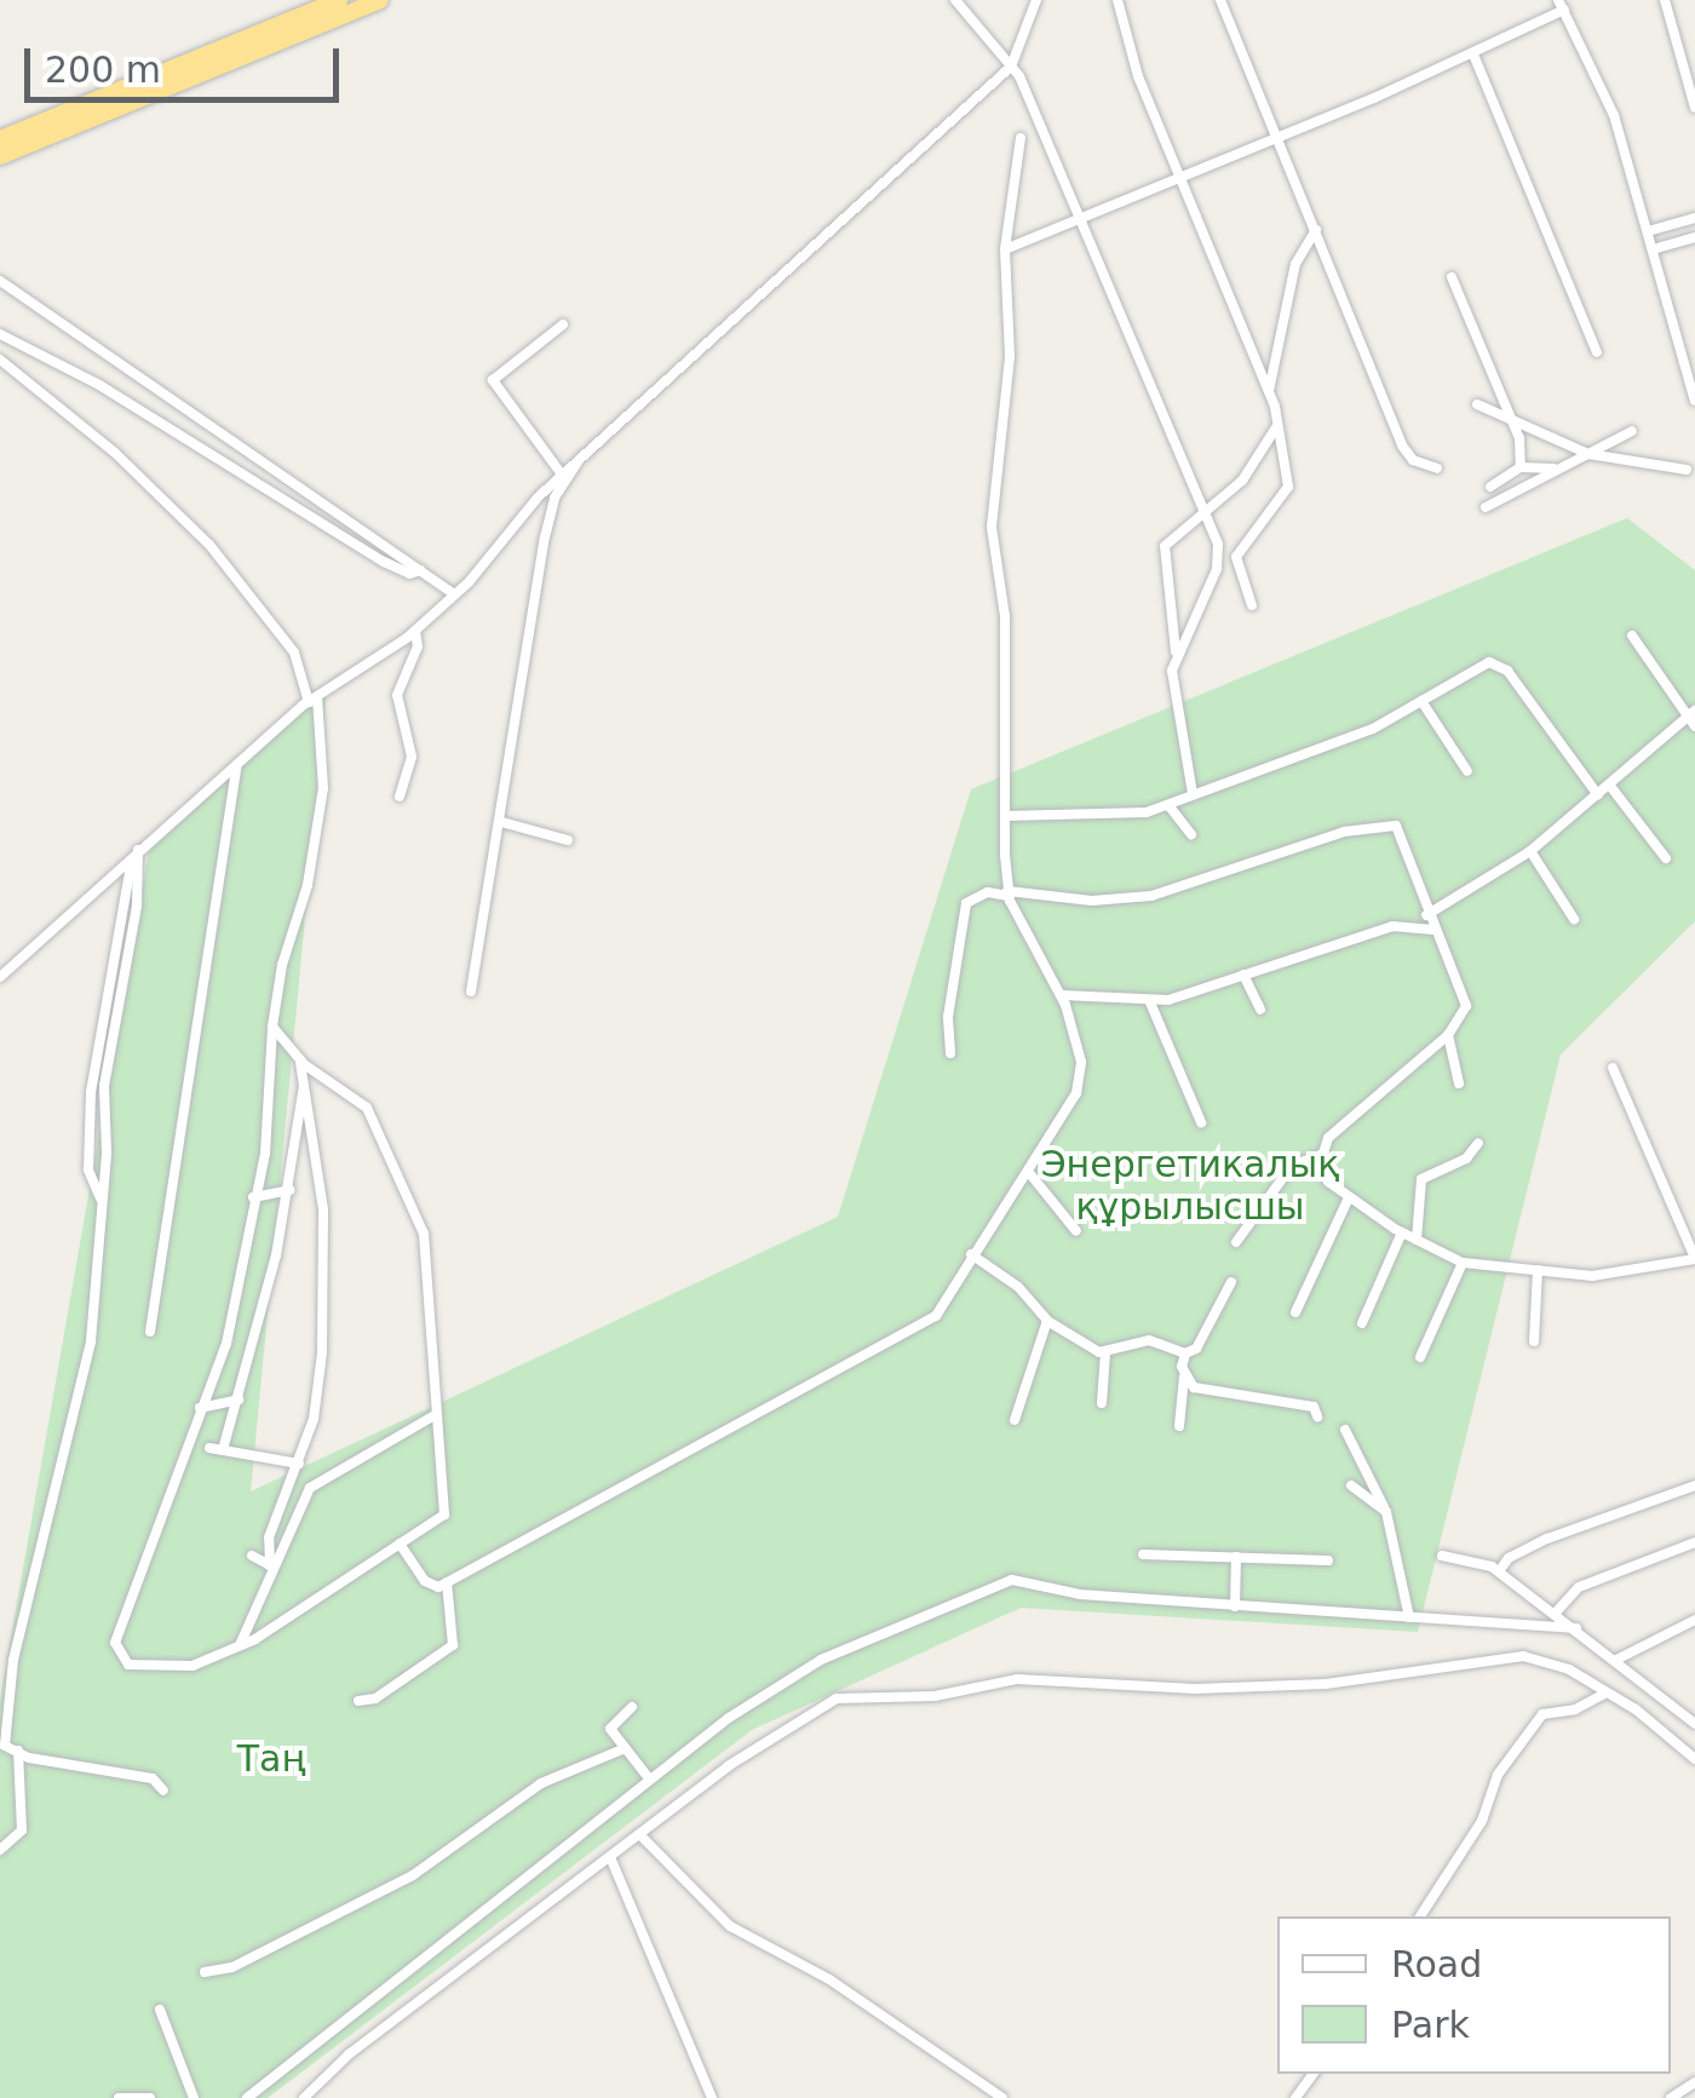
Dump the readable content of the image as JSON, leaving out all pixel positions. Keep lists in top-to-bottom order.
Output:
{
  "parks": ["Энергетикалық құрылысшы", "Таң"],
  "legend": ["Road", "Park"],
  "scale_bar": "200 m"
}
